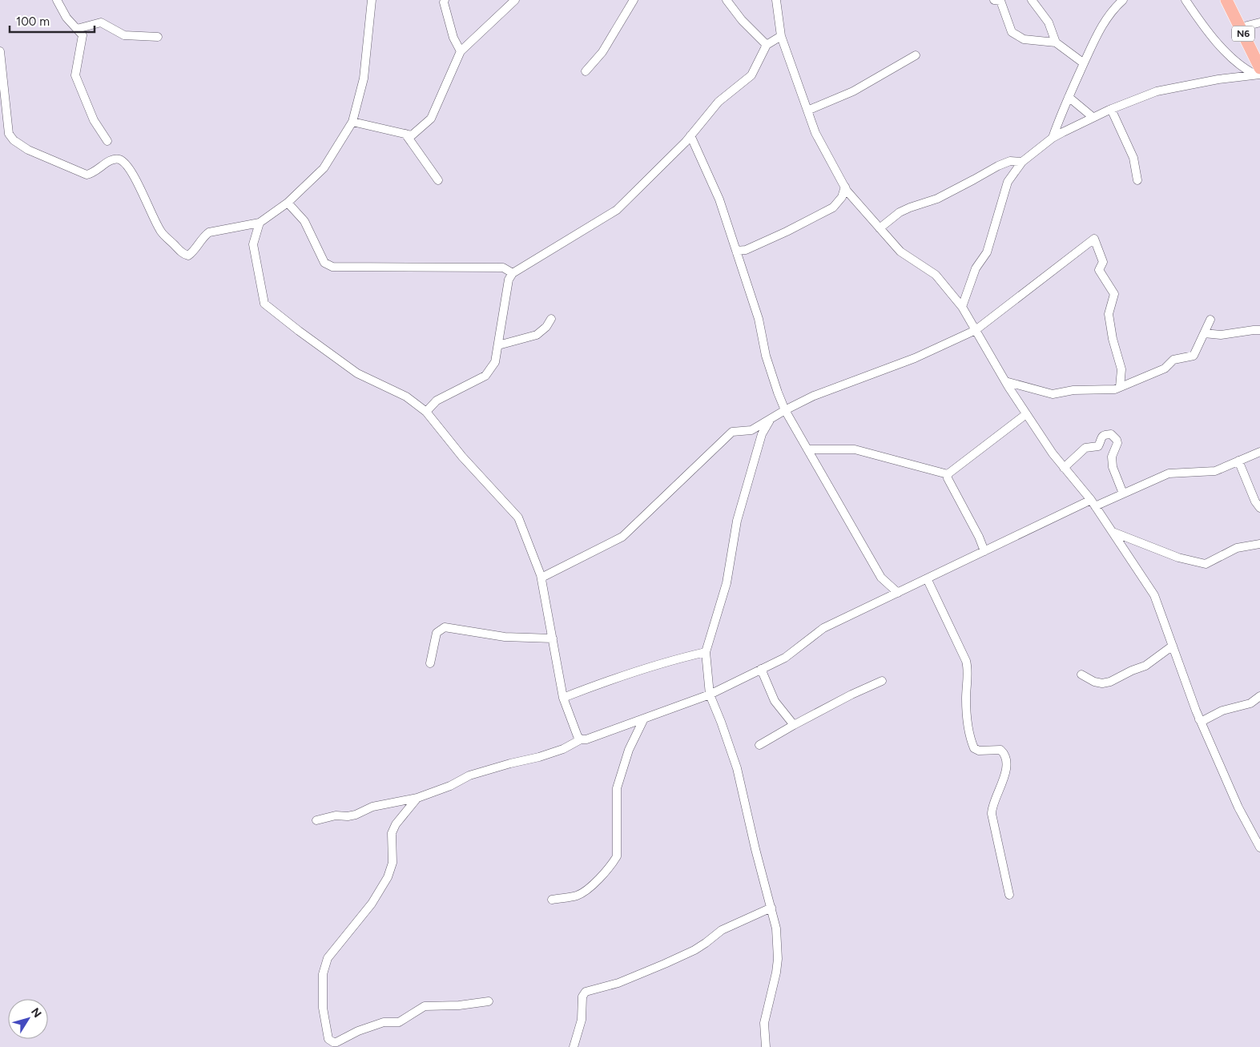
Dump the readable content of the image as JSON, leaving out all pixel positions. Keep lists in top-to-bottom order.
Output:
{
  "streets": {
    "highway": ["N6"]
  },
  "scale_bar": "100 m",
  "north": "top right"
}
